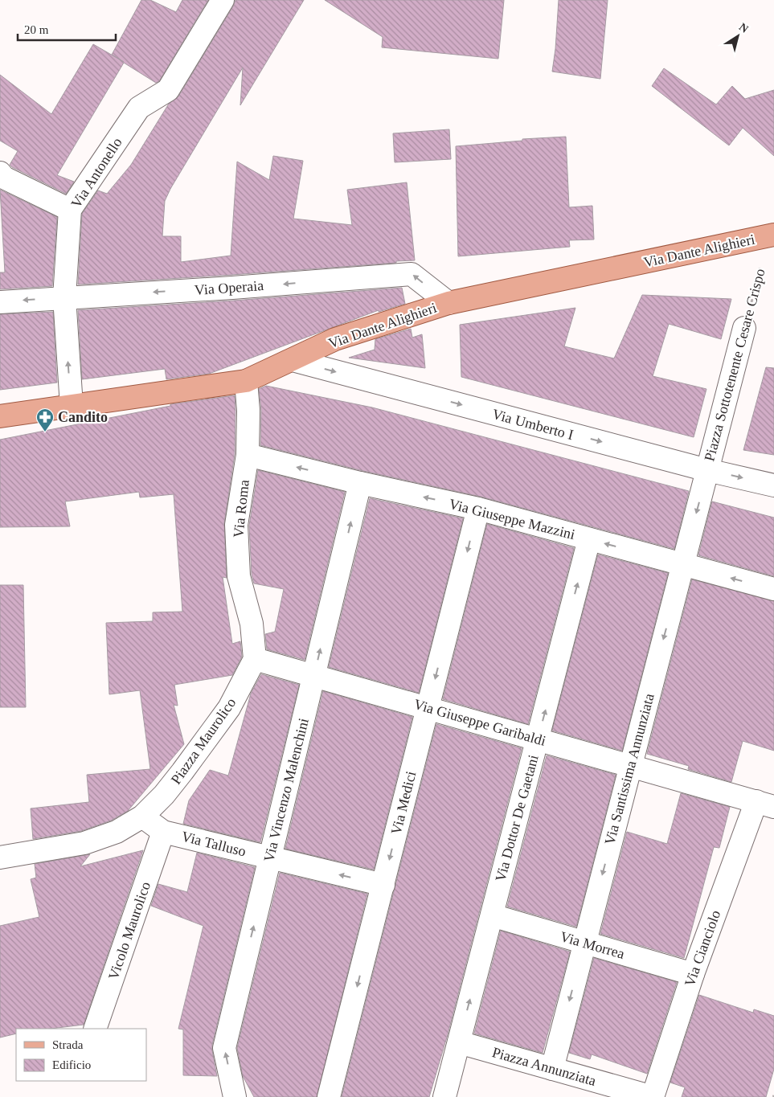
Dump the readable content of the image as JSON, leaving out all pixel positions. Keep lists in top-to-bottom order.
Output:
{
  "streets": {
    "main road": ["Via Dante Alighieri"],
    "street": [
      "Via Antonello",
      "Via Operaia",
      "Piazza Sottotenente Cesare Crispo",
      "Via Umberto I",
      "Via Roma",
      "Via Giuseppe Mazzini",
      "Via Giuseppe Garibaldi",
      "Piazza Maurolico",
      "Via Santissima Annunziata",
      "Via Vincenzo Malenchini",
      "Via Medici",
      "Via Dottor De Gaetani",
      "Via Talluso",
      "Vicolo Maurolico",
      "Via Morrea",
      "Via Cianciolo",
      "Piazza Annunziata"
    ]
  },
  "crossings": [
    ["Via Antonello", "Via Dante Alighieri"],
    ["Via Antonello", "Via Operaia"],
    ["Via Dante Alighieri", "Via Operaia"],
    ["Via Dante Alighieri", "Piazza Sottotenente Cesare Crispo"],
    ["Via Dante Alighieri", "Via Umberto I"],
    ["Via Dante Alighieri", "Via Roma"],
    ["Piazza Sottotenente Cesare Crispo", "Via Umberto I"],
    ["Piazza Sottotenente Cesare Crispo", "Via Santissima Annunziata"],
    ["Via Umberto I", "Via Santissima Annunziata"],
    ["Via Roma", "Via Giuseppe Mazzini"],
    ["Via Roma", "Via Giuseppe Garibaldi"],
    ["Via Roma", "Piazza Maurolico"],
    ["Via Giuseppe Mazzini", "Via Santissima Annunziata"],
    ["Via Giuseppe Mazzini", "Via Vincenzo Malenchini"],
    ["Via Giuseppe Mazzini", "Via Medici"],
    ["Via Giuseppe Mazzini", "Via Dottor De Gaetani"],
    ["Via Giuseppe Garibaldi", "Piazza Maurolico"],
    ["Via Giuseppe Garibaldi", "Via Santissima Annunziata"],
    ["Via Giuseppe Garibaldi", "Via Vincenzo Malenchini"],
    ["Via Giuseppe Garibaldi", "Via Medici"],
    ["Via Giuseppe Garibaldi", "Via Dottor De Gaetani"],
    ["Via Giuseppe Garibaldi", "Via Cianciolo"],
    ["Piazza Maurolico", "Via Talluso"],
    ["Via Santissima Annunziata", "Via Morrea"],
    ["Via Santissima Annunziata", "Piazza Annunziata"],
    ["Via Vincenzo Malenchini", "Via Talluso"],
    ["Via Medici", "Via Talluso"],
    ["Via Dottor De Gaetani", "Via Morrea"],
    ["Via Dottor De Gaetani", "Piazza Annunziata"],
    ["Via Talluso", "Vicolo Maurolico"],
    ["Via Morrea", "Via Cianciolo"],
    ["Via Cianciolo", "Piazza Annunziata"]
  ],
  "one_way": [
    "Via Operaia",
    "Via Umberto I",
    "Via Giuseppe Mazzini",
    "Via Santissima Annunziata",
    "Via Vincenzo Malenchini",
    "Via Medici",
    "Via Dottor De Gaetani",
    "Via Talluso"
  ],
  "places": {
    "pharmacy": ["Candito"]
  },
  "legend": ["Strada", "Edificio"],
  "scale_bar": "20 m",
  "north": "top right"
}
